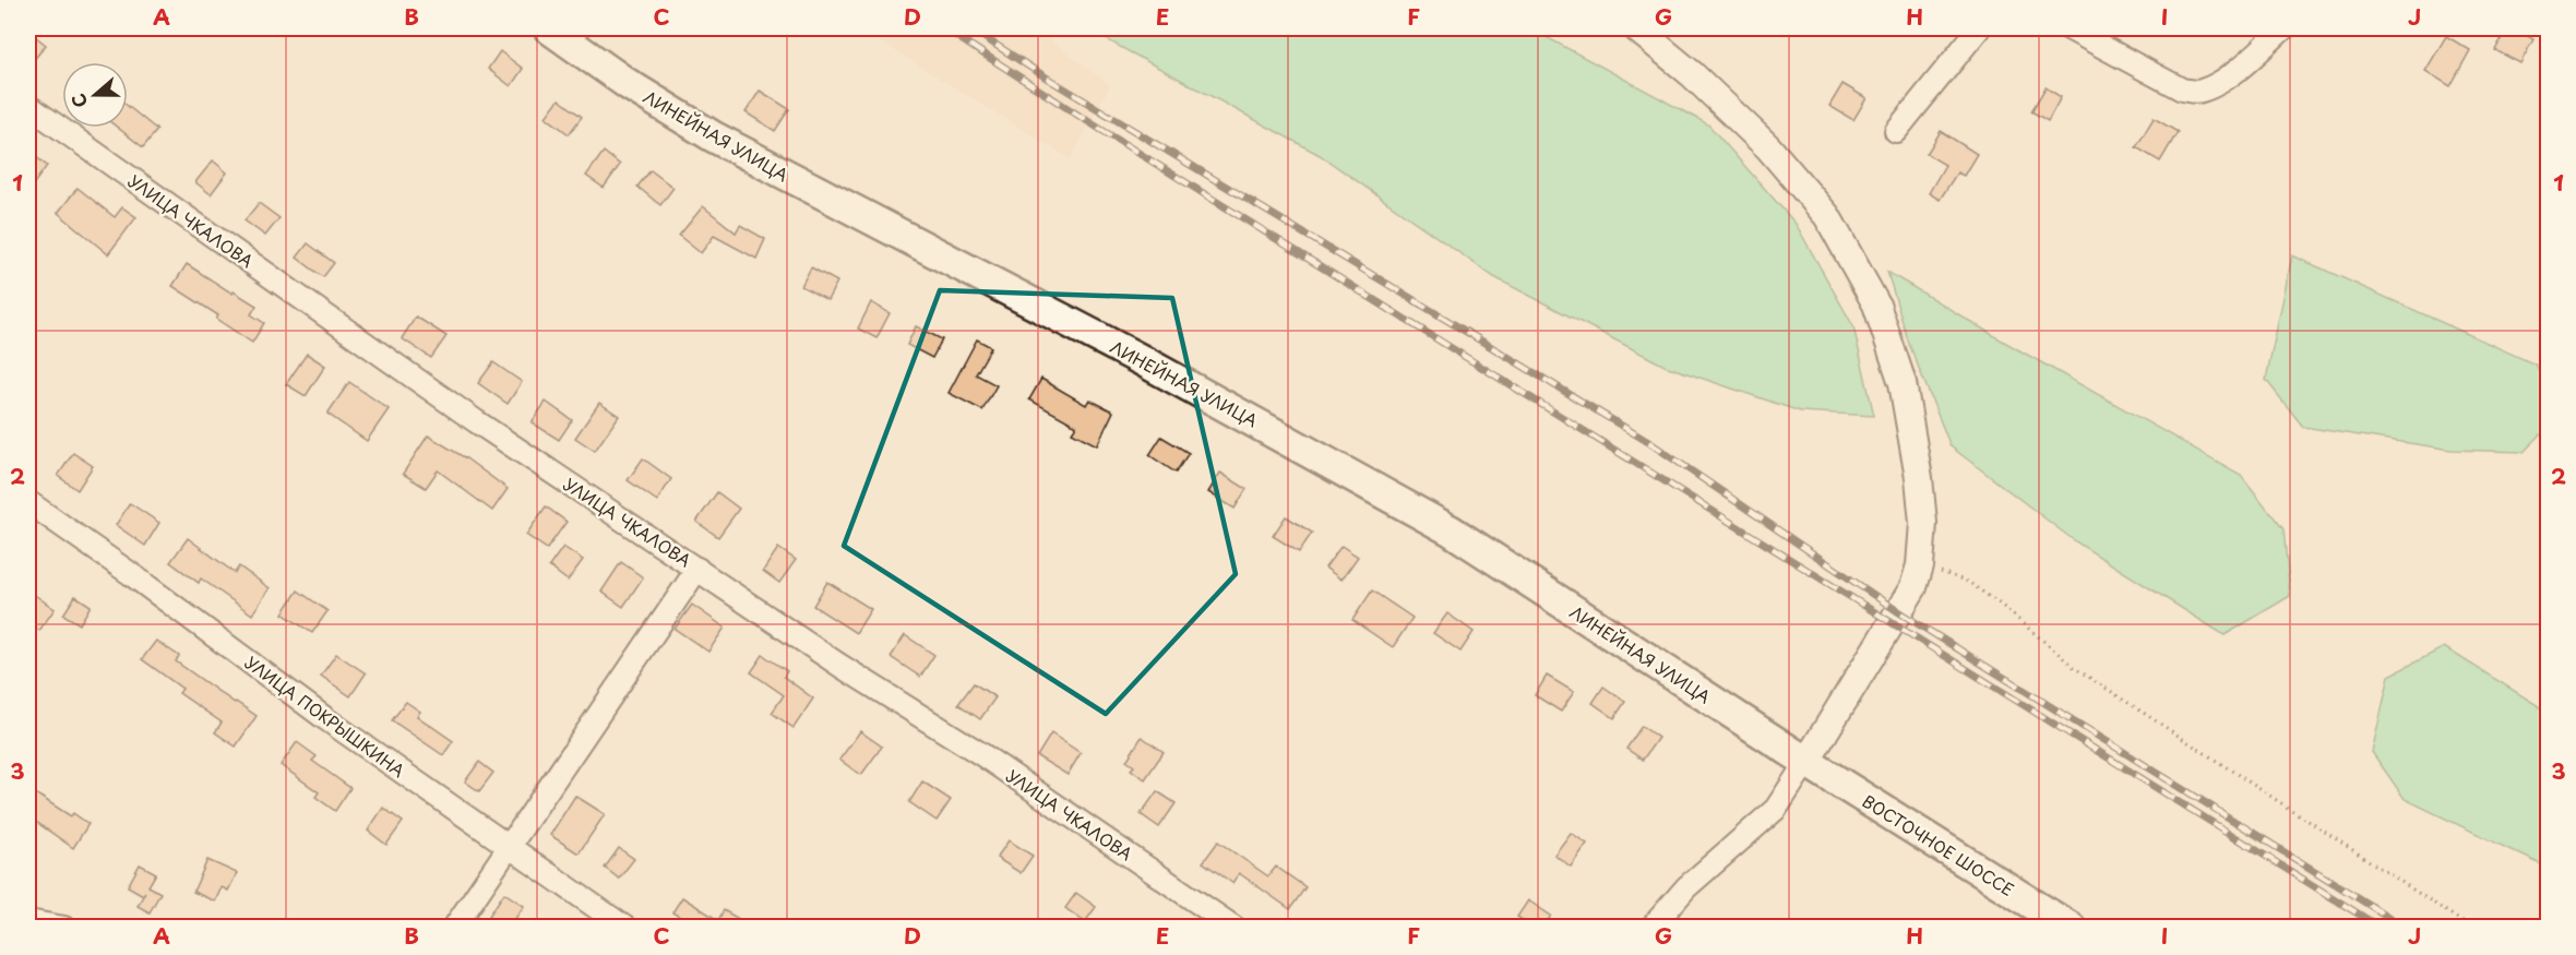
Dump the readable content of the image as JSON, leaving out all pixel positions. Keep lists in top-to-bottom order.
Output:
{
  "streets": {
    "main road": ["ЛИНЕЙНАЯ УЛИЦА", "ВОСТОЧНОЕ ШОССЕ"],
    "street": ["УЛИЦА ЧКАЛОВА", "УЛИЦА ПОКРЫШКИНА"]
  },
  "crossings": [
    ["ЛИНЕЙНАЯ УЛИЦА", "ВОСТОЧНОЕ ШОССЕ"]
  ],
  "north": "left",
  "grid": {
    "columns": [
      "A",
      "B",
      "C",
      "D",
      "E",
      "F",
      "G",
      "H",
      "I",
      "J"
    ],
    "rows": ["1", "2", "3"]
  }
}
